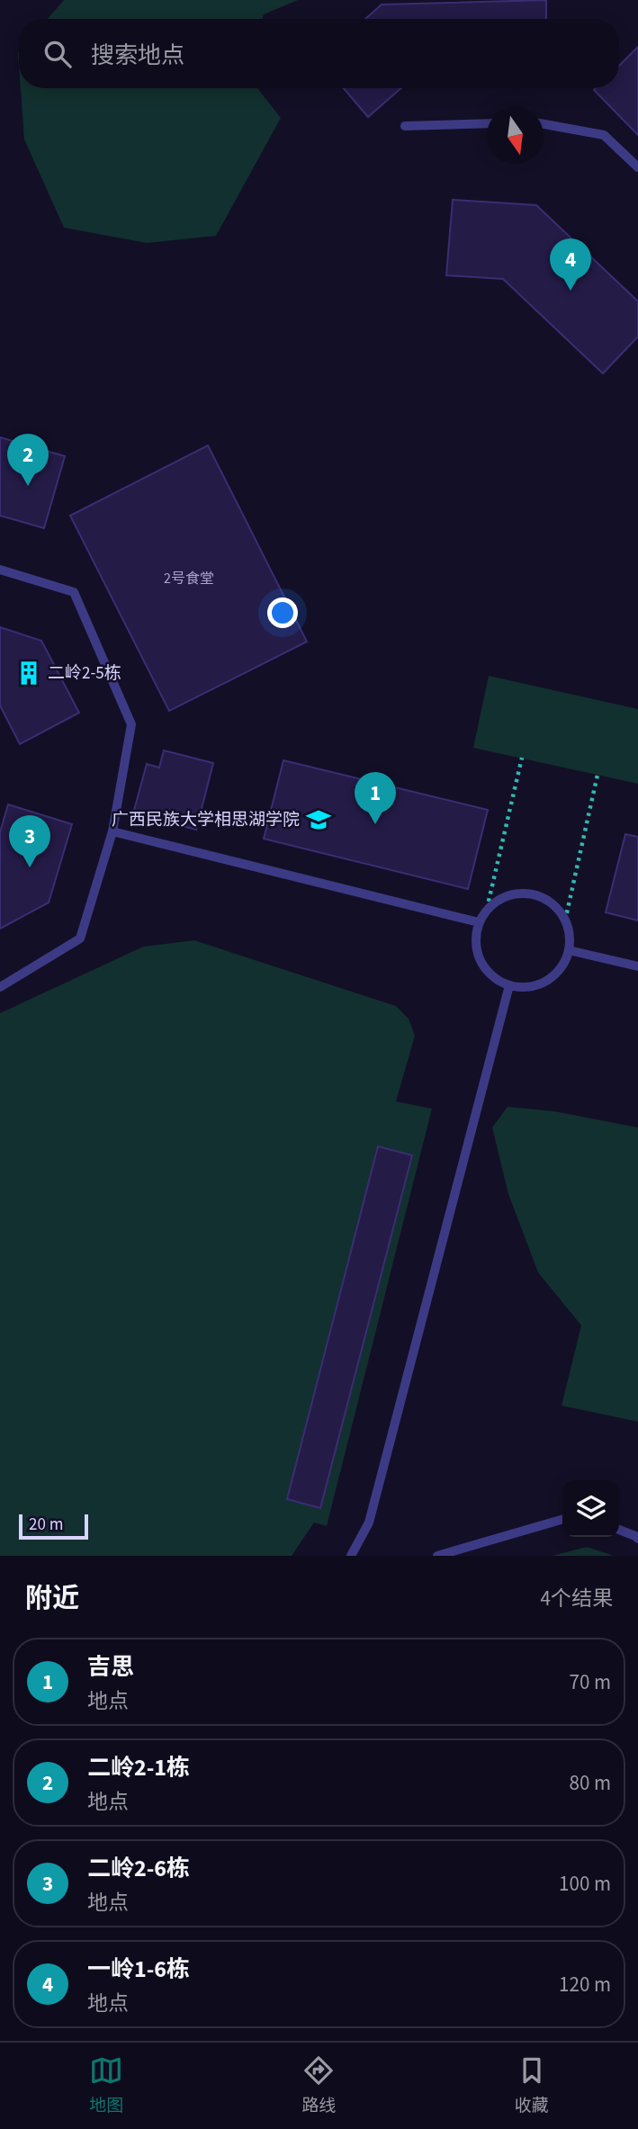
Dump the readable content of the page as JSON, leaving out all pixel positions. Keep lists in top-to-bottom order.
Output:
{
  "places": {
    "building": ["二岭2-5栋"],
    "school or university": ["广西民族大学相思湖学院"]
  },
  "house_numbers": ["2号食堂"],
  "scale_bar": "20 m",
  "north": "bottom",
  "page": {
    "search": "搜索地点",
    "pins": [
      "4",
      "2",
      "1",
      "3"
    ],
    "scale": "20 m",
    "heading": ["附近", "4个结果"],
    "list": [
      {
        "mark": "1",
        "name": "吉思",
        "note": "地点",
        "value": "70 m"
      },
      {
        "mark": "2",
        "name": "二岭2-1栋",
        "note": "地点",
        "value": "80 m"
      },
      {
        "mark": "3",
        "name": "二岭2-6栋",
        "note": "地点",
        "value": "100 m"
      },
      {
        "mark": "4",
        "name": "一岭1-6栋",
        "note": "地点",
        "value": "120 m"
      }
    ],
    "nav": ["地图", "路线", "收藏"]
  }
}
